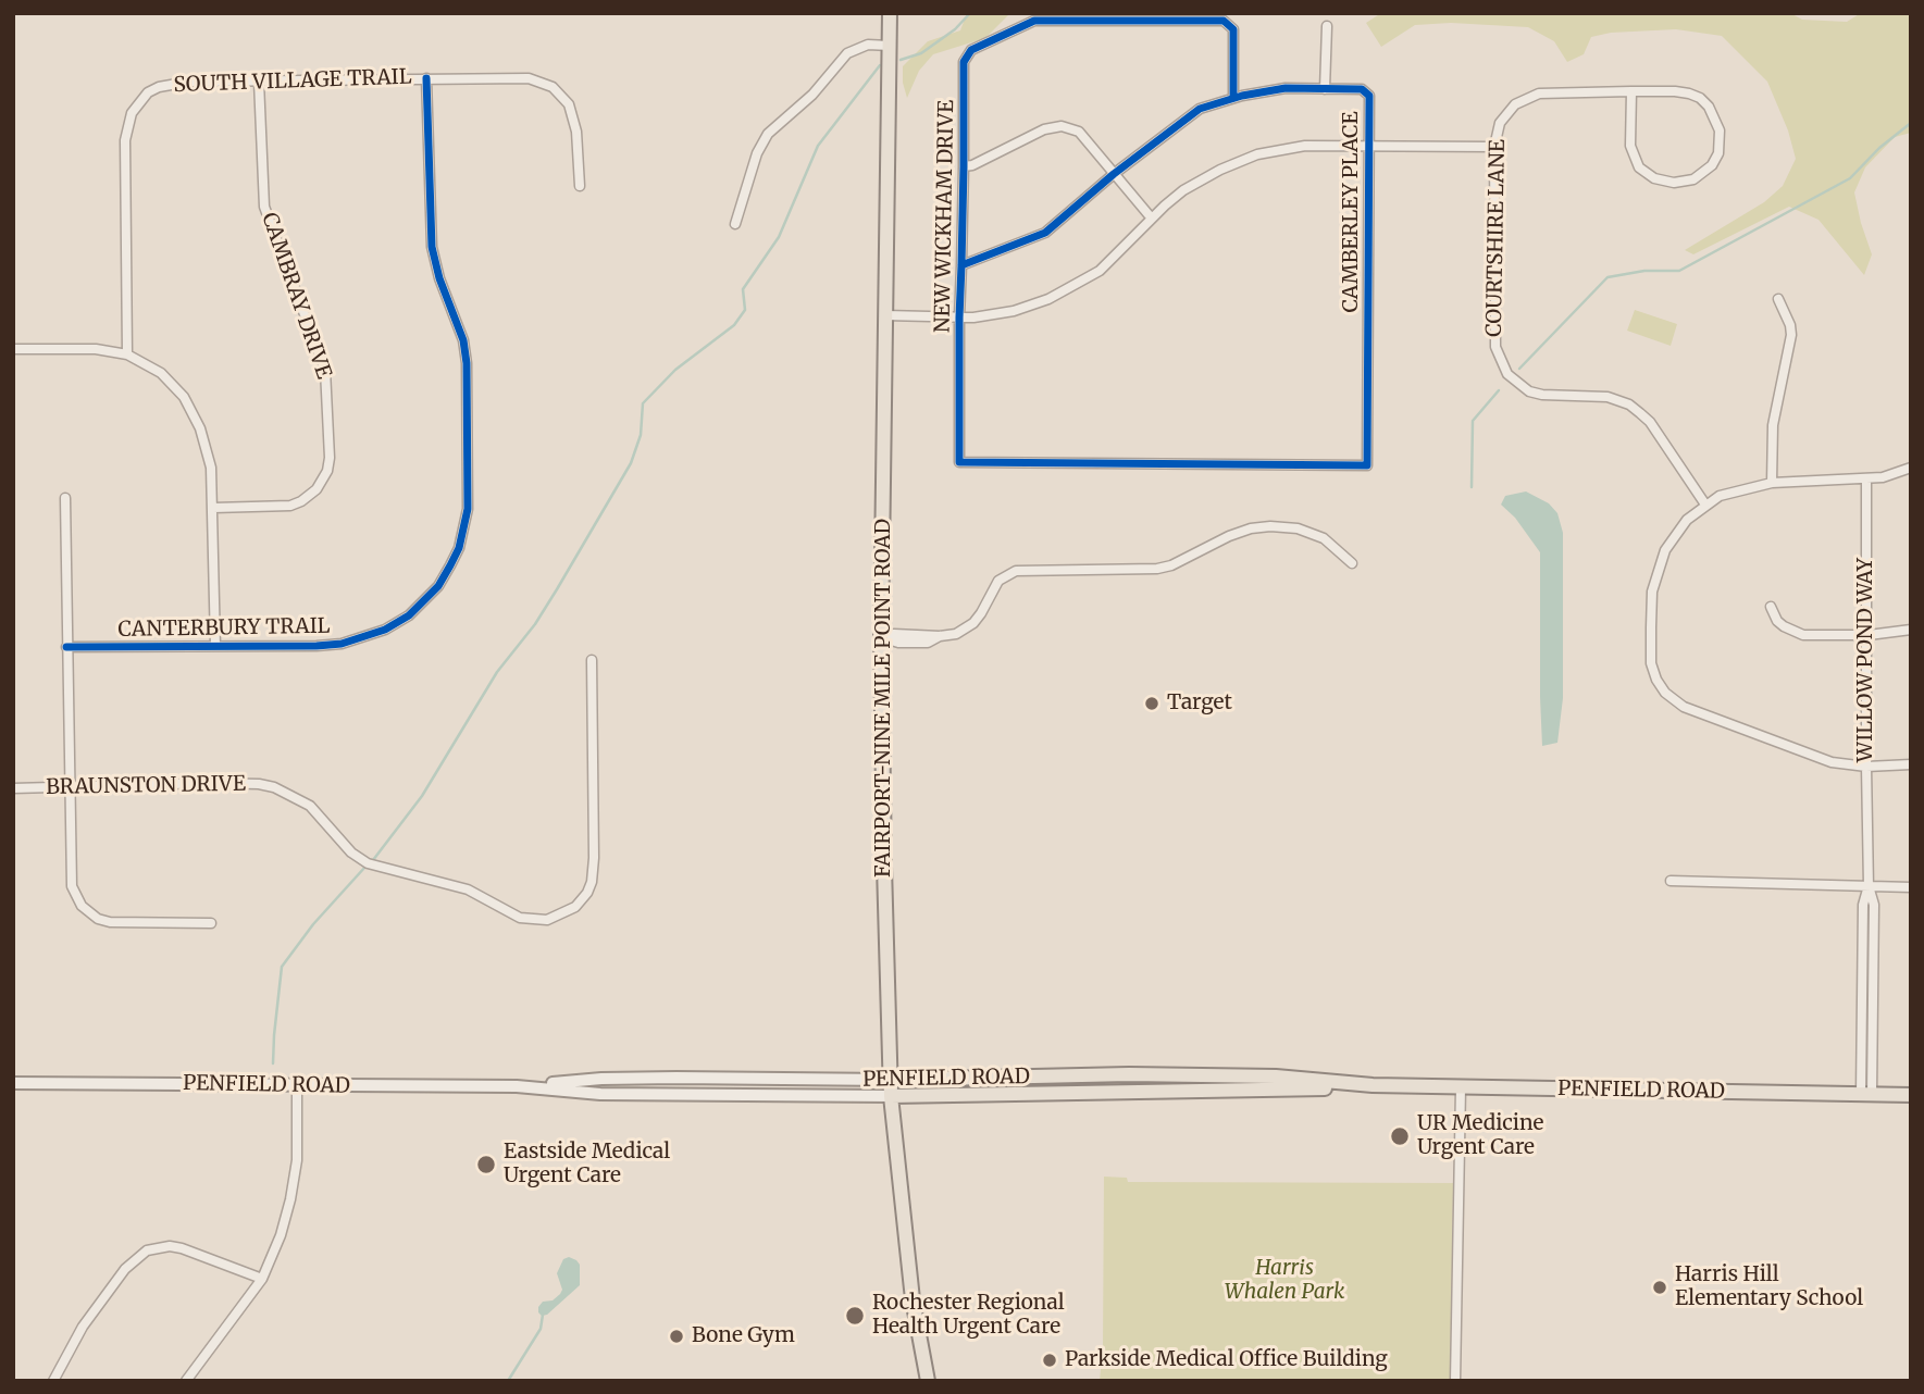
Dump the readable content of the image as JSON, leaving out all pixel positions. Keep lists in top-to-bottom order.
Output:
{
  "streets": {
    "main road": ["FAIRPORT-NINE MILE POINT ROAD", "PENFIELD ROAD"],
    "street": [
      "SOUTH VILLAGE TRAIL",
      "CAMBERLEY PLACE",
      "NEW WICKHAM DRIVE",
      "COURTSHIRE LANE",
      "CAMBRAY DRIVE",
      "CANTERBURY TRAIL",
      "WILLOW POND WAY",
      "BRAUNSTON DRIVE"
    ]
  },
  "crossings": [
    ["SOUTH VILLAGE TRAIL", "CAMBRAY DRIVE"],
    ["SOUTH VILLAGE TRAIL", "CANTERBURY TRAIL"],
    ["CAMBERLEY PLACE", "NEW WICKHAM DRIVE"],
    ["NEW WICKHAM DRIVE", "COURTSHIRE LANE"],
    ["NEW WICKHAM DRIVE", "FAIRPORT-NINE MILE POINT ROAD"],
    ["WILLOW POND WAY", "PENFIELD ROAD"],
    ["FAIRPORT-NINE MILE POINT ROAD", "PENFIELD ROAD"]
  ],
  "parks": ["Harris Whalen Park"],
  "places": [
    "Target",
    "UR Medicine Urgent Care",
    "Eastside Medical Urgent Care",
    "Harris Hill Elementary School",
    "Rochester Regional Health Urgent Care",
    "Bone Gym",
    "Parkside Medical Office Building"
  ]
}
